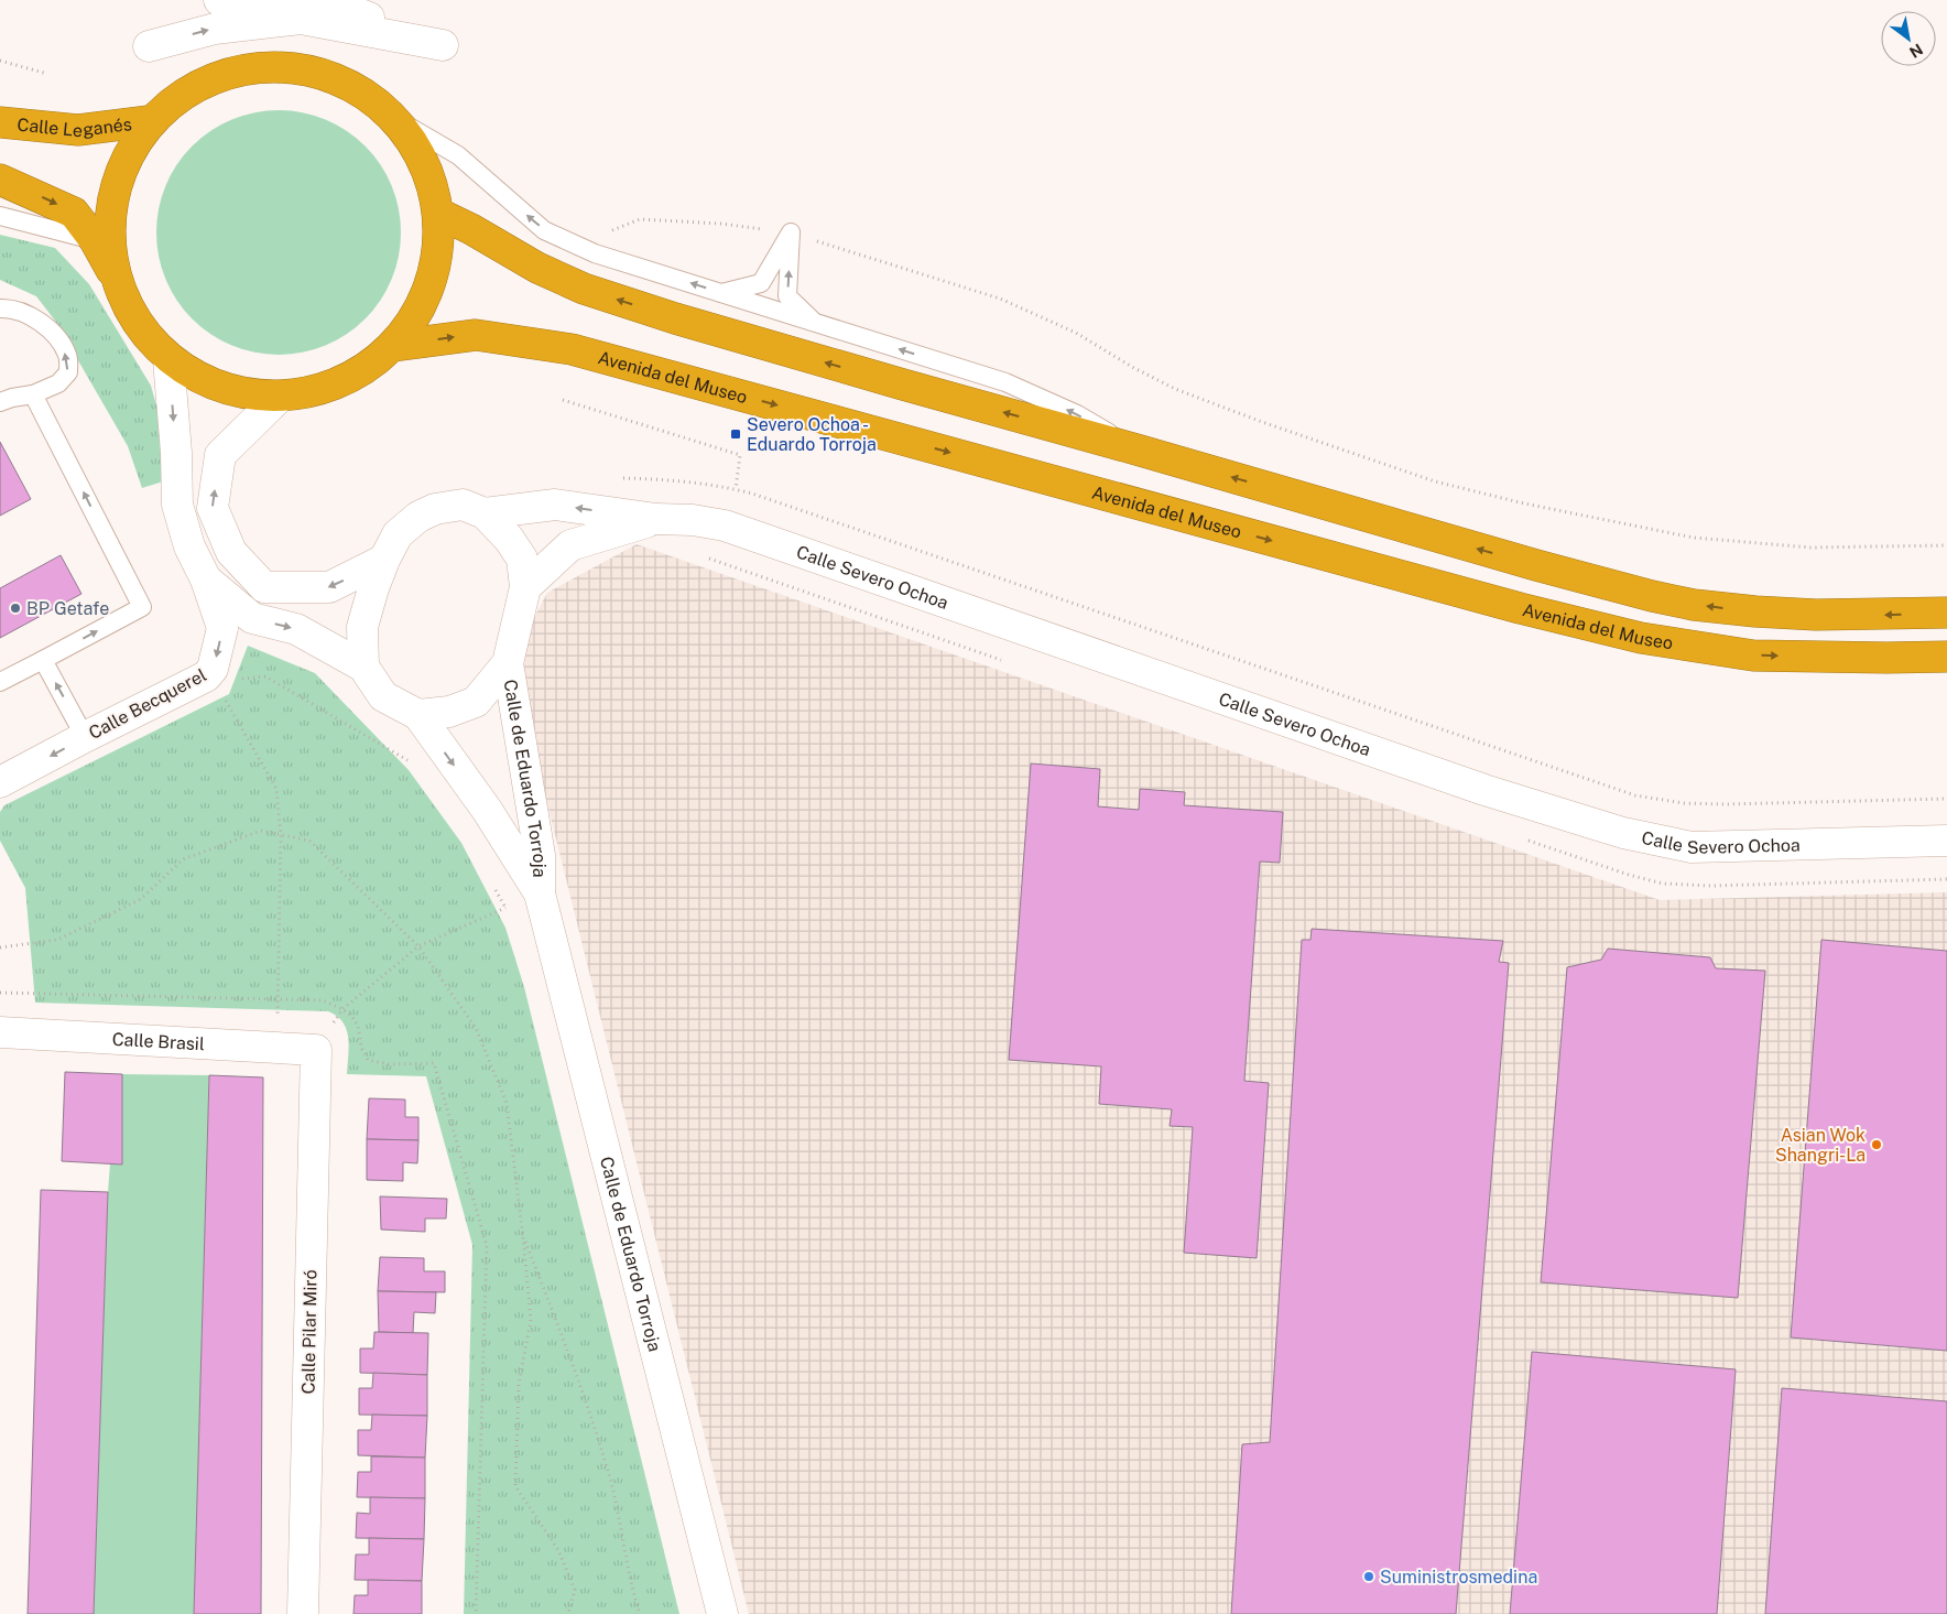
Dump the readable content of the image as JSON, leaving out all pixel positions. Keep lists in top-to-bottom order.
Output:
{
  "streets": {
    "highway": ["Calle Leganés", "Avenida del Museo"],
    "street": [
      "Calle Severo Ochoa",
      "Calle Becquerel",
      "Calle de Eduardo Torroja",
      "Calle Brasil",
      "Calle Pilar Miró"
    ]
  },
  "crossings": [
    ["Calle Severo Ochoa", "Calle Becquerel"],
    ["Calle Severo Ochoa", "Calle de Eduardo Torroja"],
    ["Calle Becquerel", "Calle de Eduardo Torroja"],
    ["Calle Brasil", "Calle Pilar Miró"]
  ],
  "places": {
    "transit": ["Severo Ochoa - Eduardo Torroja"],
    "other": ["BP Getafe", "Asian Wok Shangri-La", "Suministrosmedina"]
  },
  "north": "bottom right"
}
